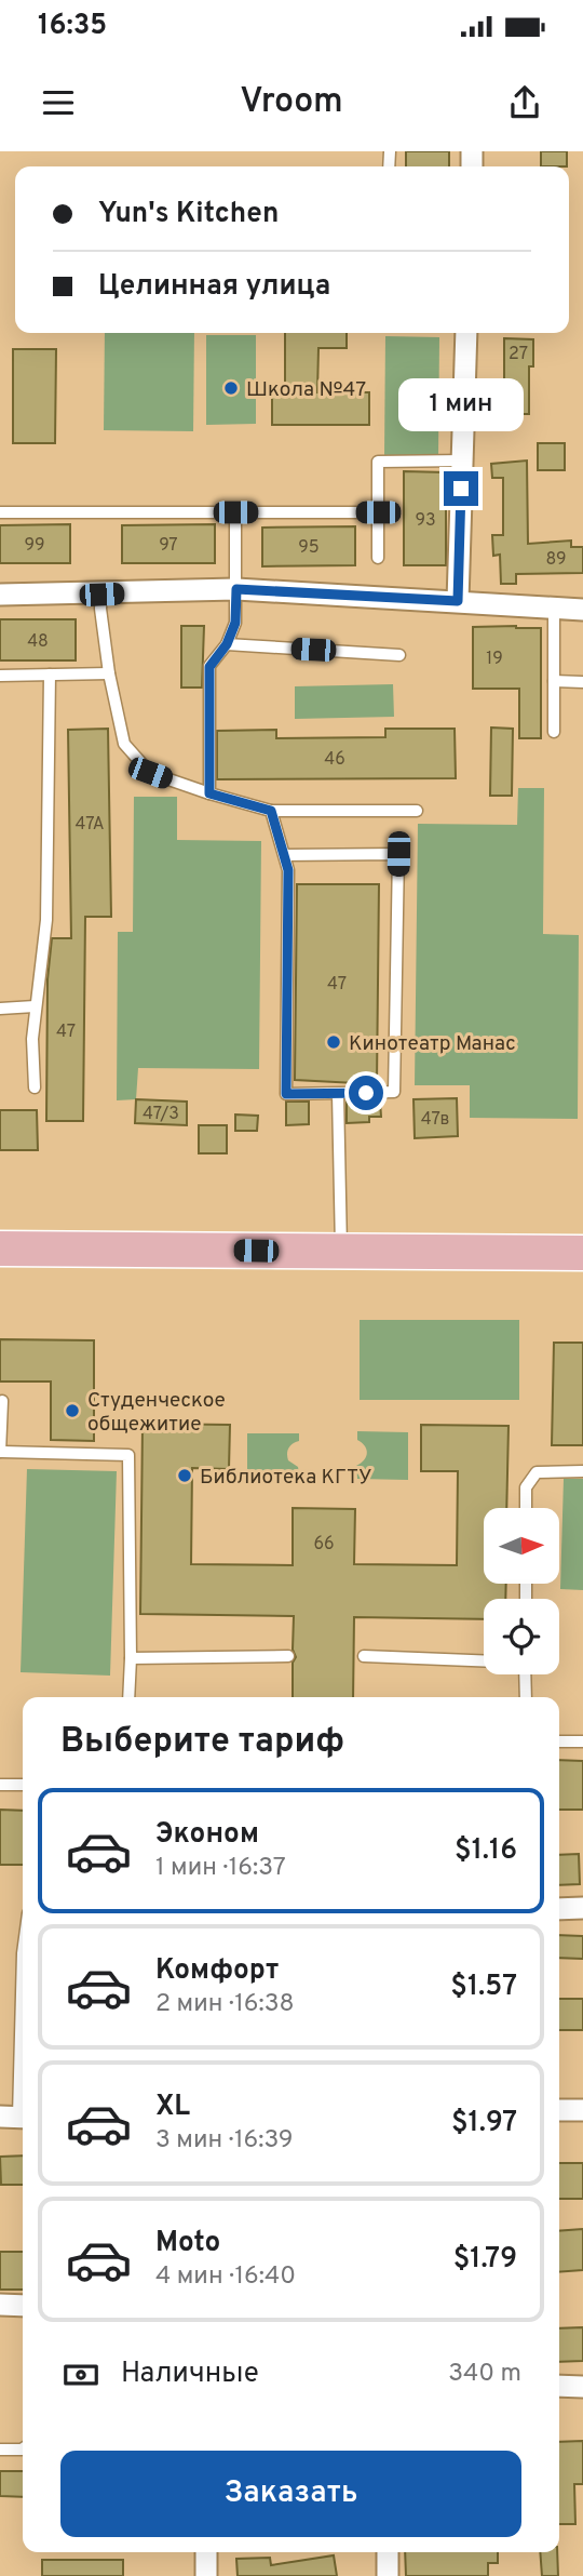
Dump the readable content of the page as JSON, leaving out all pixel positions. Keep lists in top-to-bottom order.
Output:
{
  "places": [
    "Школа №47",
    "Кинотеатр Манас",
    "Студенческое общежитие",
    "Библиотека КГТУ"
  ],
  "house_numbers": [
    "27",
    "93",
    "99",
    "97",
    "95",
    "89",
    "48",
    "19",
    "46",
    "47А",
    "47",
    "47",
    "47/3",
    "47в",
    "66"
  ],
  "north": "right",
  "page": {
    "status": "16:35",
    "header": "Vroom",
    "banner": ["Yun's Kitchen", "Целинная улица"],
    "bubble": "1 мин",
    "heading": "Выберите тариф",
    "list": [
      {
        "name": "Эконом",
        "note": "1 мин · 16:37",
        "value": "$1.16"
      },
      {
        "name": "Комфорт",
        "note": "2 мин · 16:38",
        "value": "$1.57"
      },
      {
        "name": "XL",
        "note": "3 мин · 16:39",
        "value": "$1.97"
      },
      {
        "name": "Moto",
        "note": "4 мин · 16:40",
        "value": "$1.79"
      }
    ],
    "pay": ["Наличные", "340 m"],
    "buttons": "Заказать"
  }
}
